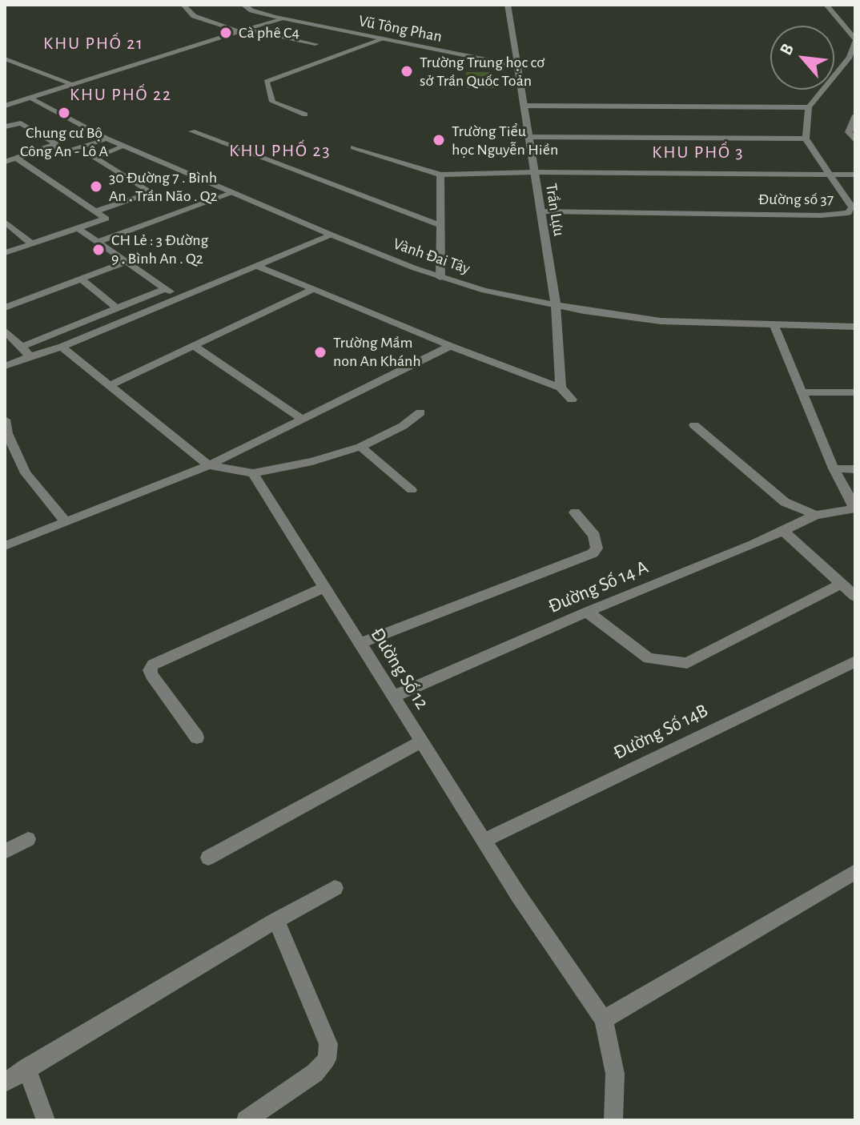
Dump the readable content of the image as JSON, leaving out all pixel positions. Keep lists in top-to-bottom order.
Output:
{
  "streets": {
    "street": [
      "Vũ Tông Phan",
      "Đường số 37",
      "Trần Lựu",
      "Vành Đai Tây",
      "Đường Số 14 A",
      "Đường Số 12",
      "Đường Số 14B"
    ]
  },
  "crossings": [
    ["Vũ Tông Phan", "Trần Lựu"],
    ["Đường số 37", "Trần Lựu"],
    ["Trần Lựu", "Vành Đai Tây"],
    ["Đường Số 14 A", "Đường Số 12"],
    ["Đường Số 12", "Đường Số 14B"]
  ],
  "districts": [
    "KHU PHỐ 21",
    "KHU PHỐ 22",
    "KHU PHỐ 23",
    "KHU PHỐ 3"
  ],
  "places": [
    "Cà phê C4",
    "Trường Trung học cơ sở Trần Quốc Toản",
    "Chung cư Bộ Công An - Lô A",
    "Trường Tiểu học Nguyễn Hiền",
    "30 Đường 7 . Bình An . Trần Não . Q2",
    "CH Lẻ : 3 Đường 9 . Bình An . Q2",
    "Trường Mầm non An Khánh"
  ],
  "north": "top left"
}
